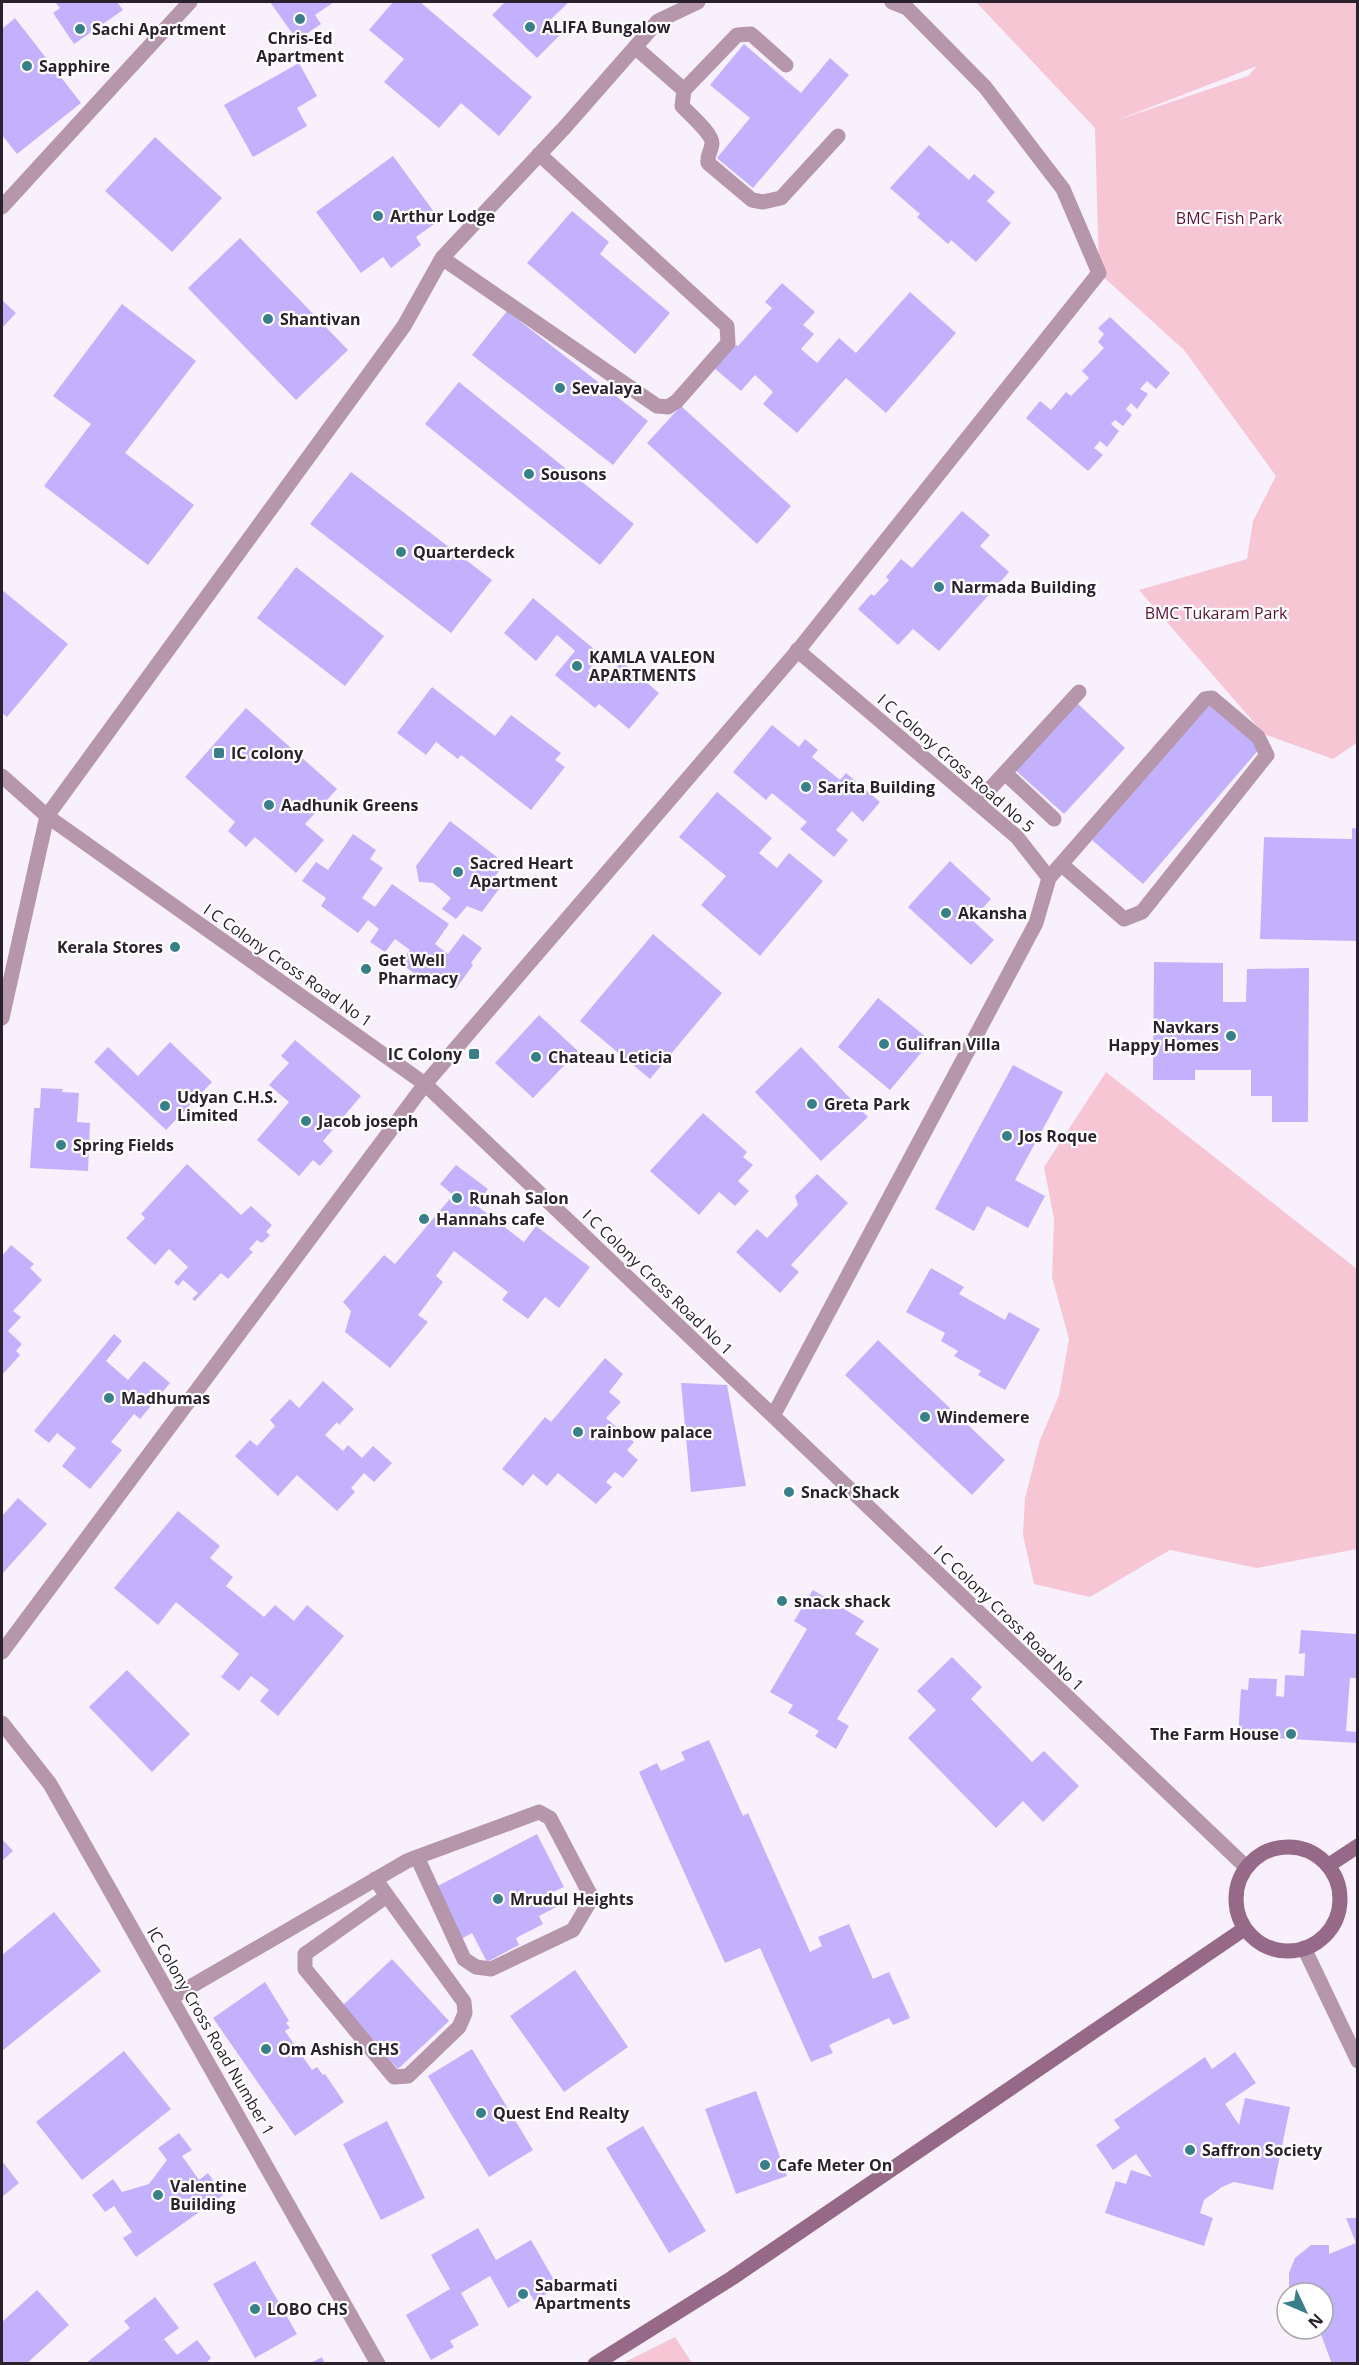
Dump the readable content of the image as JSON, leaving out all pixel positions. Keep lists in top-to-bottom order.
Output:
{
  "streets": {
    "street": ["I C Colony Cross Road No 5", "I C Colony Cross Road No 1", "IC Colony Cross Road Number 1"]
  },
  "parks": ["BMC Fish Park", "BMC Tukaram Park"],
  "places": {
    "other": [
      "Chris-Ed Apartment",
      "ALIFA Bungalow",
      "Sachi Apartment",
      "Sapphire",
      "Arthur Lodge",
      "Shantivan",
      "Sevalaya",
      "Sousons",
      "Quarterdeck",
      "Narmada Building",
      "KAMLA VALEON APARTMENTS",
      "Sarita Building",
      "Aadhunik Greens",
      "Sacred Heart Apartment",
      "Akansha",
      "Kerala Stores",
      "Get Well Pharmacy",
      "Navkars Happy Homes",
      "Gulifran Villa",
      "Chateau Leticia",
      "Greta Park",
      "Udyan C.H.S. Limited",
      "Jacob joseph",
      "Jos Roque",
      "Spring Fields",
      "Runah Salon",
      "Hannahs cafe",
      "Madhumas",
      "Windemere",
      "rainbow palace",
      "Snack Shack",
      "snack shack",
      "The Farm House",
      "Mrudul Heights",
      "Om Ashish CHS",
      "Quest End Realty",
      "Saffron Society",
      "Cafe Meter On",
      "Valentine Building",
      "Sabarmati Apartments",
      "LOBO CHS"
    ],
    "transit": ["IC colony", "IC Colony"]
  },
  "north": "bottom right"
}
